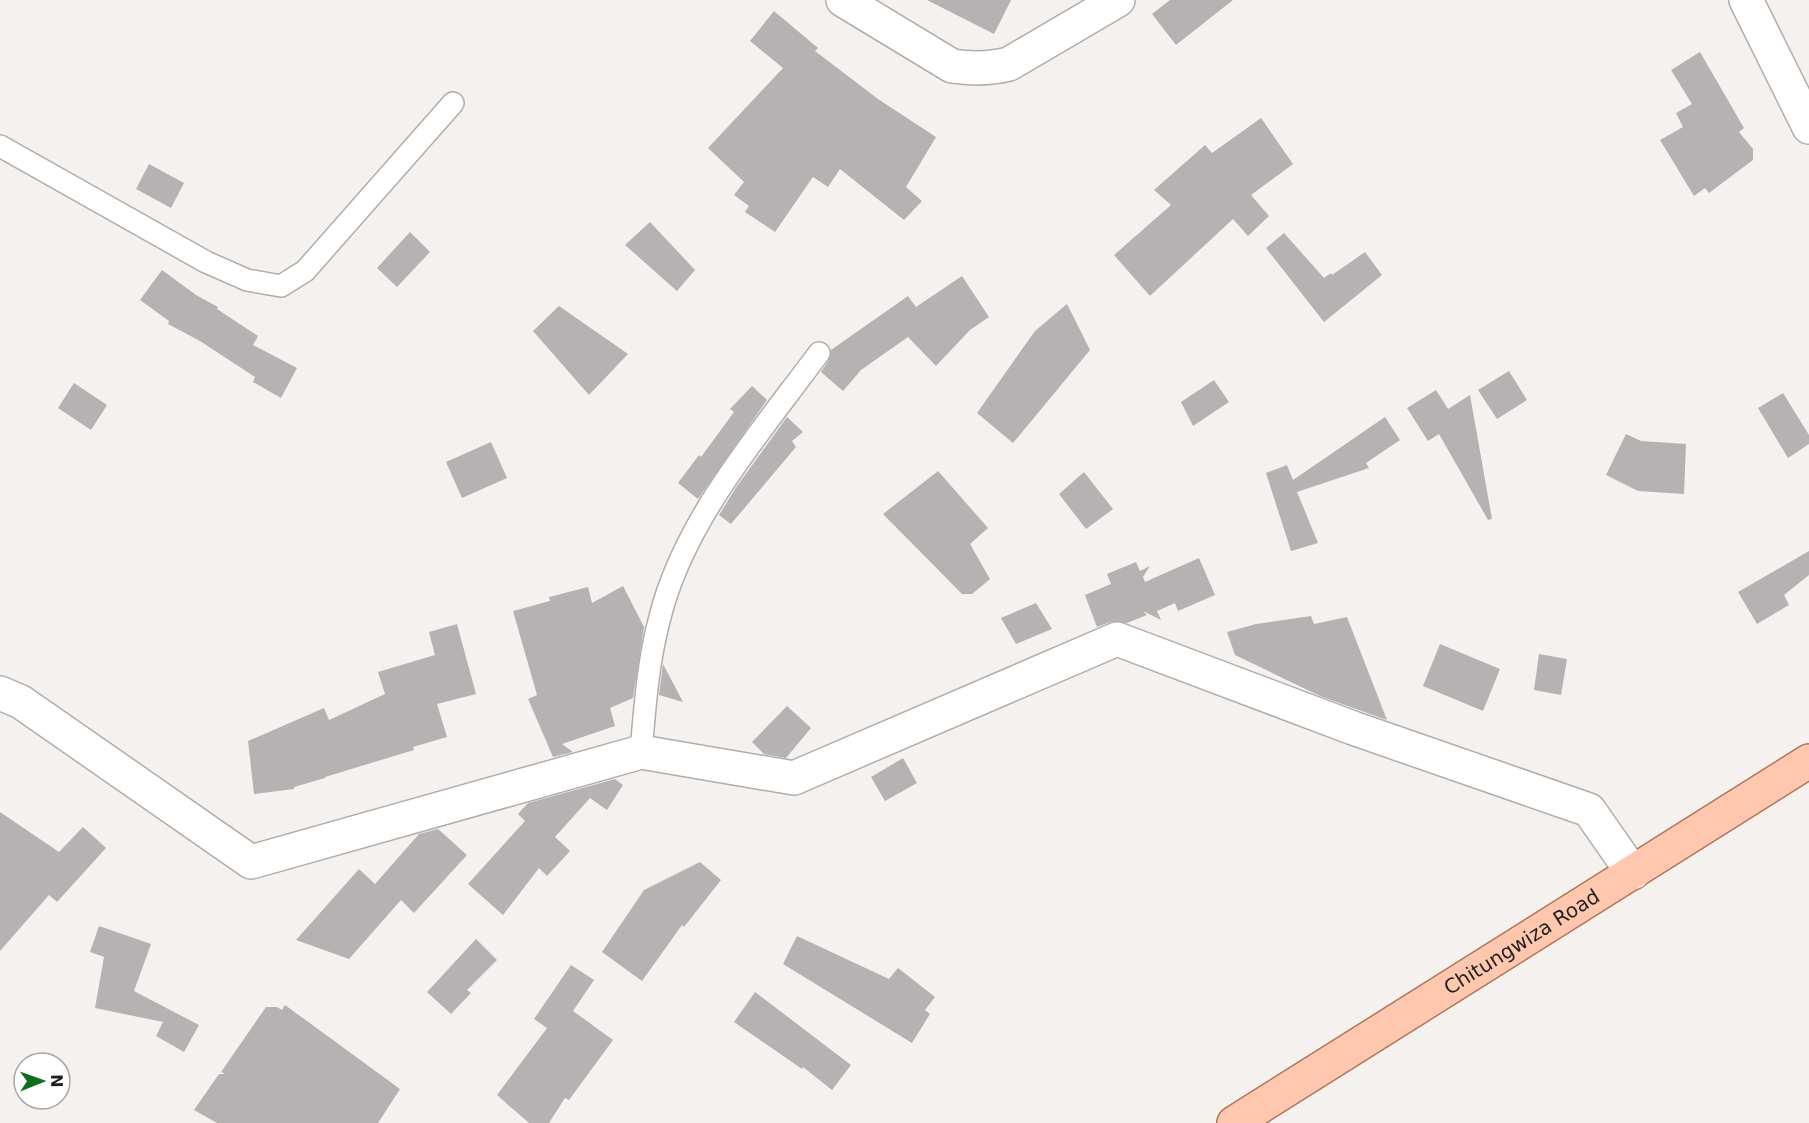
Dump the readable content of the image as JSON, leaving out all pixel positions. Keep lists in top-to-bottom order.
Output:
{
  "streets": {
    "main road": ["Chitungwiza Road"]
  },
  "north": "right"
}
